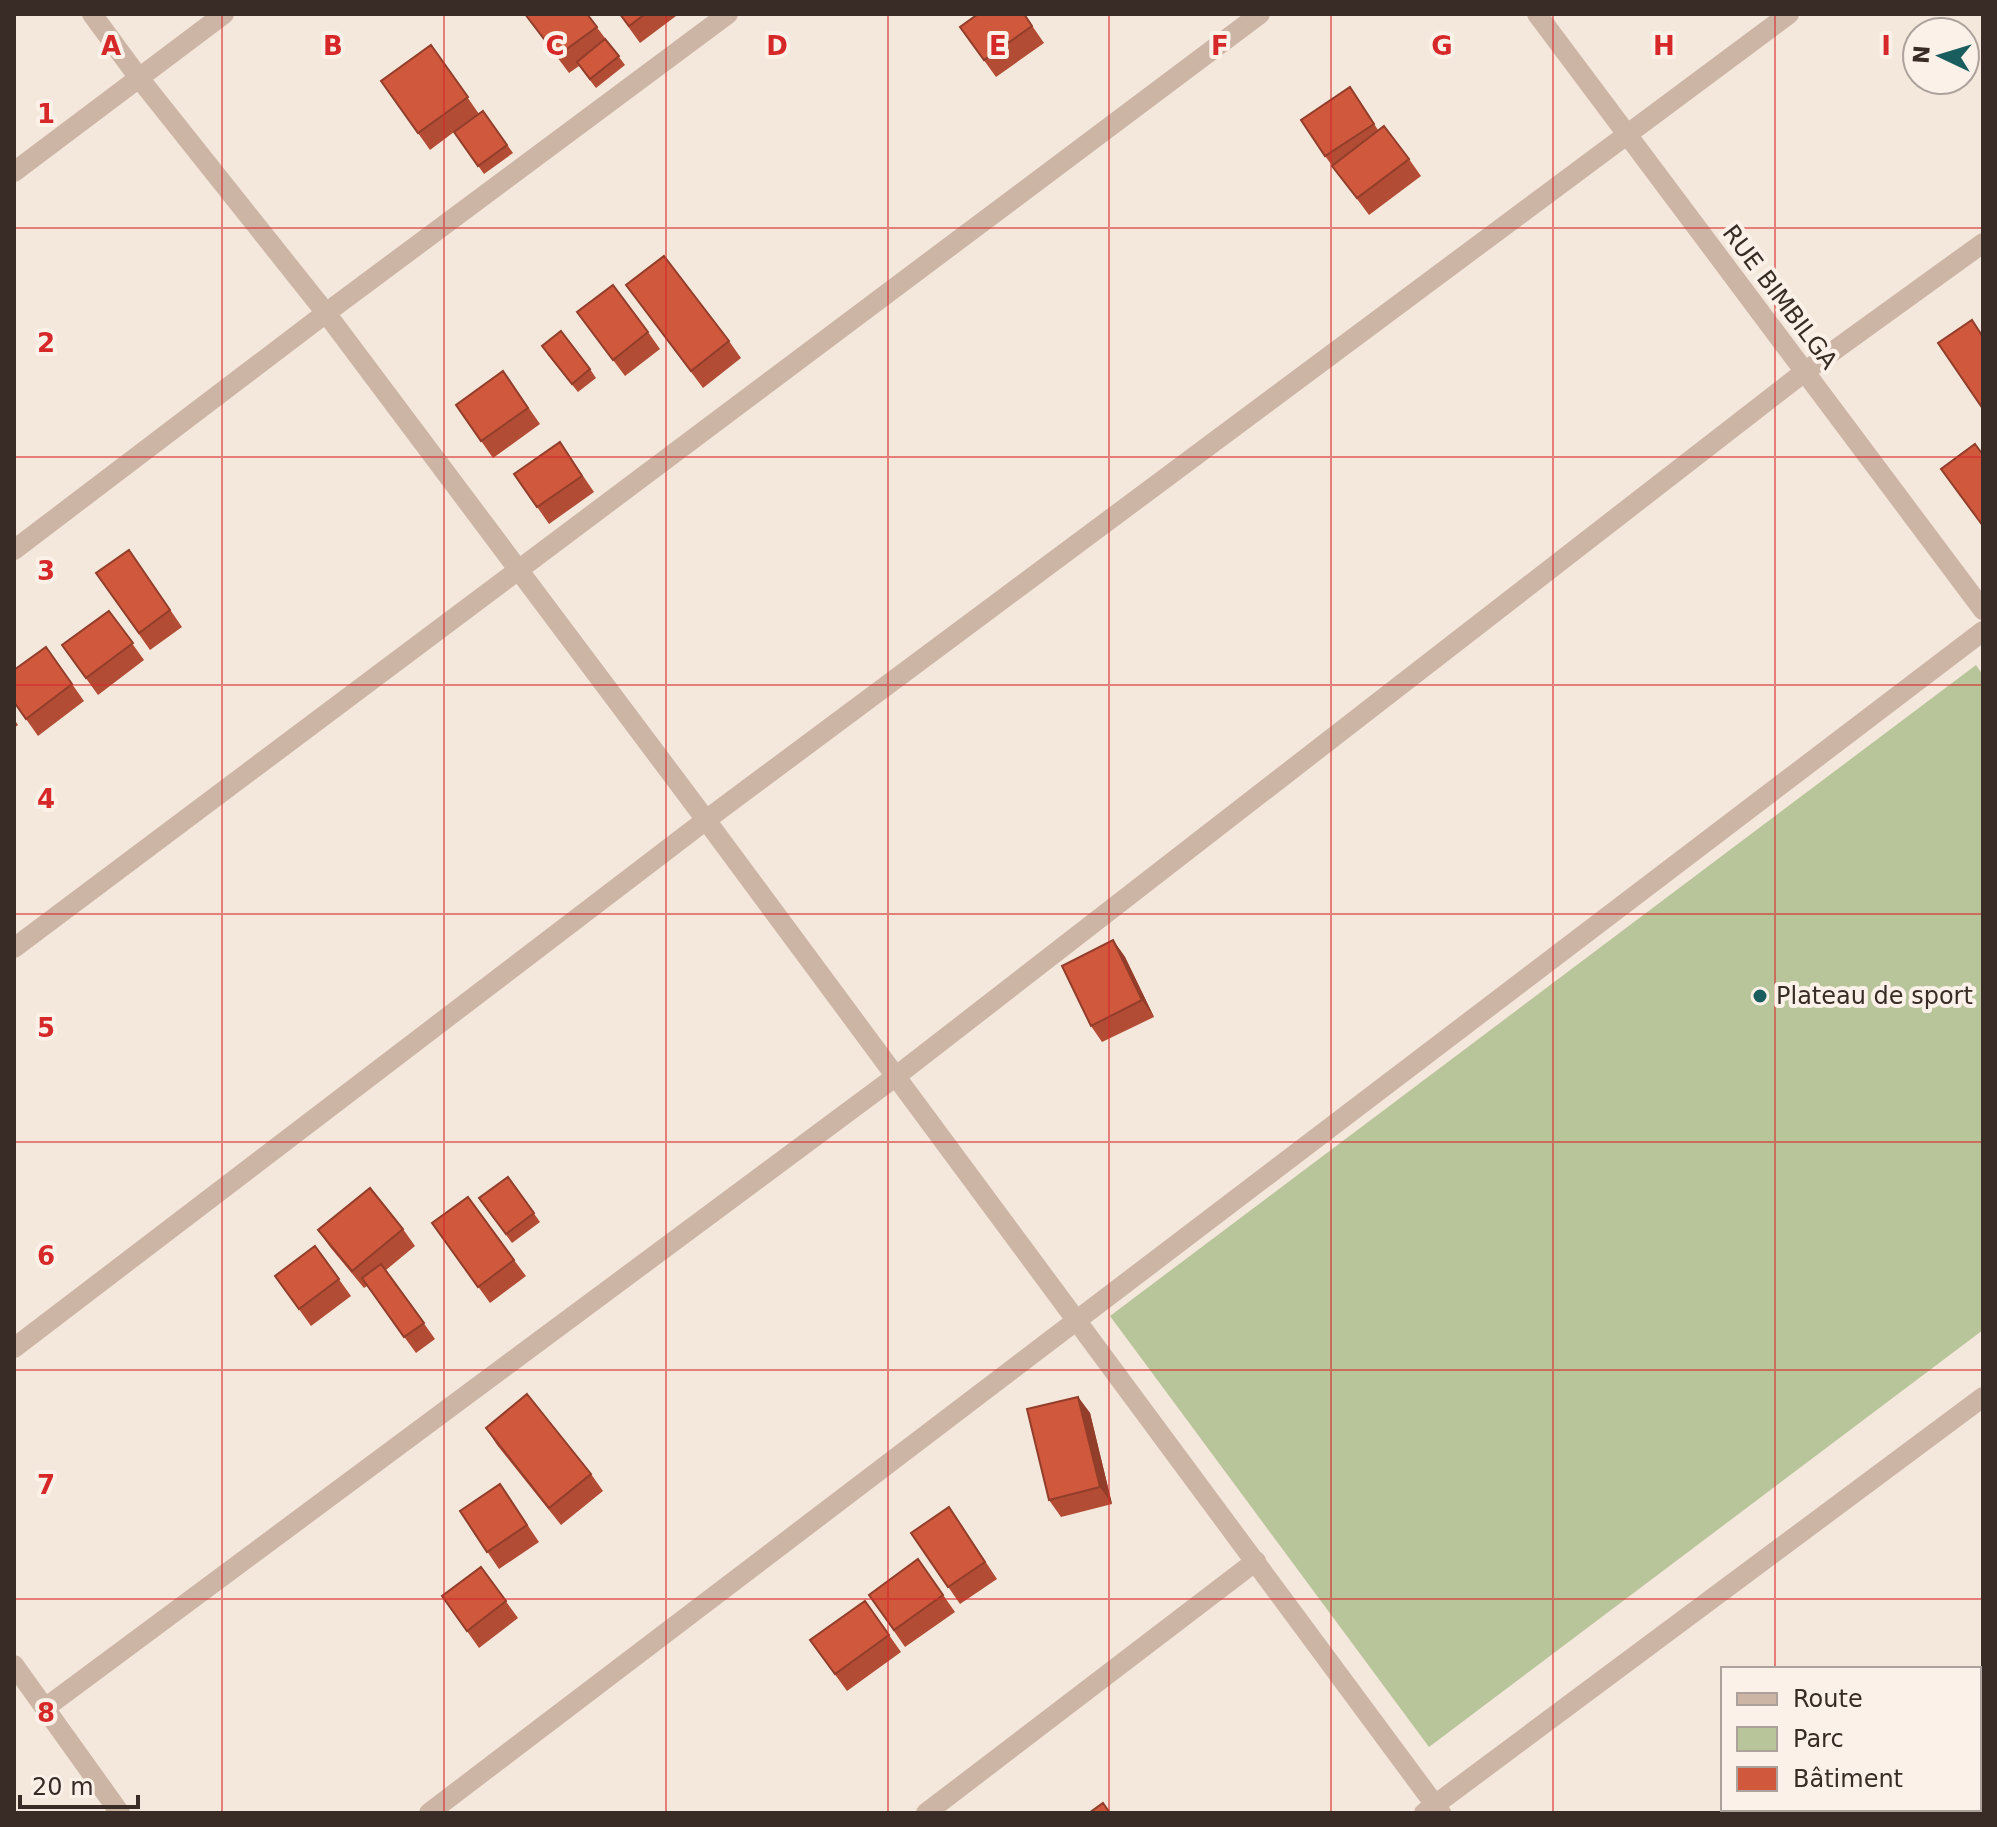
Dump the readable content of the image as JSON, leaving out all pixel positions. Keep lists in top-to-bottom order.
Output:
{
  "streets": {
    "street": ["RUE BIMBILGA"]
  },
  "places": ["Plateau de sport"],
  "legend": ["Route", "Parc", "Bâtiment"],
  "scale_bar": "20 m",
  "north": "left",
  "grid": {
    "columns": [
      "A",
      "B",
      "C",
      "D",
      "E",
      "F",
      "G",
      "H",
      "I"
    ],
    "rows": [
      "1",
      "2",
      "3",
      "4",
      "5",
      "6",
      "7",
      "8"
    ]
  }
}
